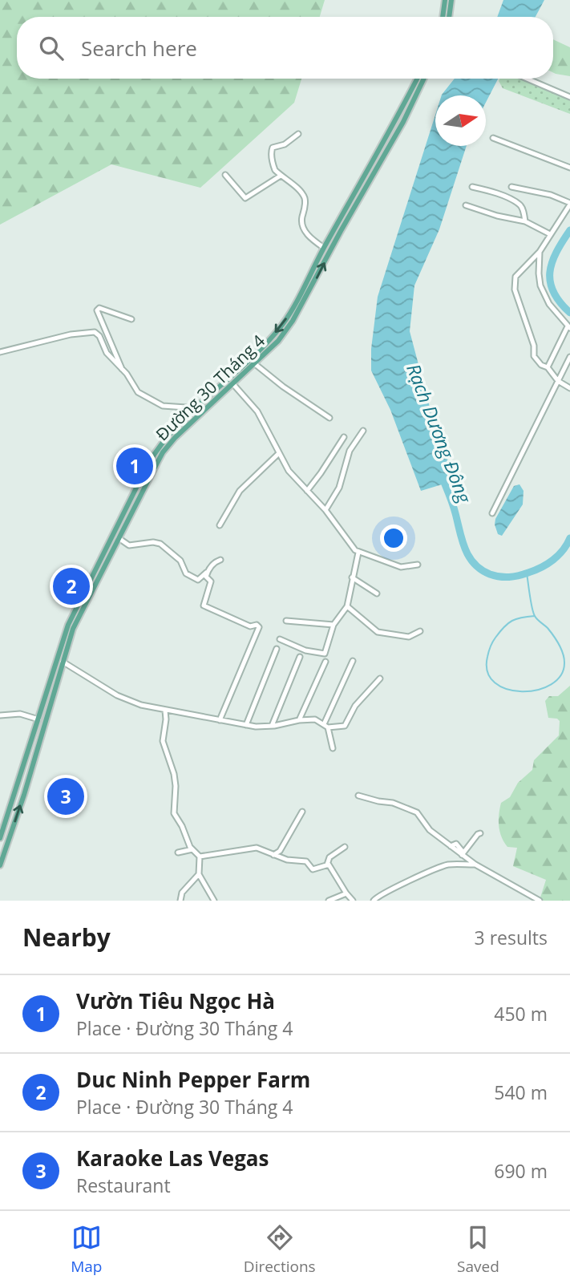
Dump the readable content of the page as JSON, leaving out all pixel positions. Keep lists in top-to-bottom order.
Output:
{
  "streets": {
    "main road": ["Đường 30 Tháng 4"]
  },
  "water": ["Rạch Dương Đông"],
  "north": "right",
  "page": {
    "search": "Search here",
    "pins": ["1", "2", "3"],
    "heading": ["Nearby", "3 results"],
    "list": [
      {
        "mark": "1",
        "name": "Vườn Tiêu Ngọc Hà",
        "note": "Place · Đường 30 Tháng 4",
        "value": "450 m"
      },
      {
        "mark": "2",
        "name": "Duc Ninh Pepper Farm",
        "note": "Place · Đường 30 Tháng 4",
        "value": "540 m"
      },
      {
        "mark": "3",
        "name": "Karaoke Las Vegas",
        "note": "Restaurant",
        "value": "690 m"
      }
    ],
    "nav": ["Map", "Directions", "Saved"]
  }
}
